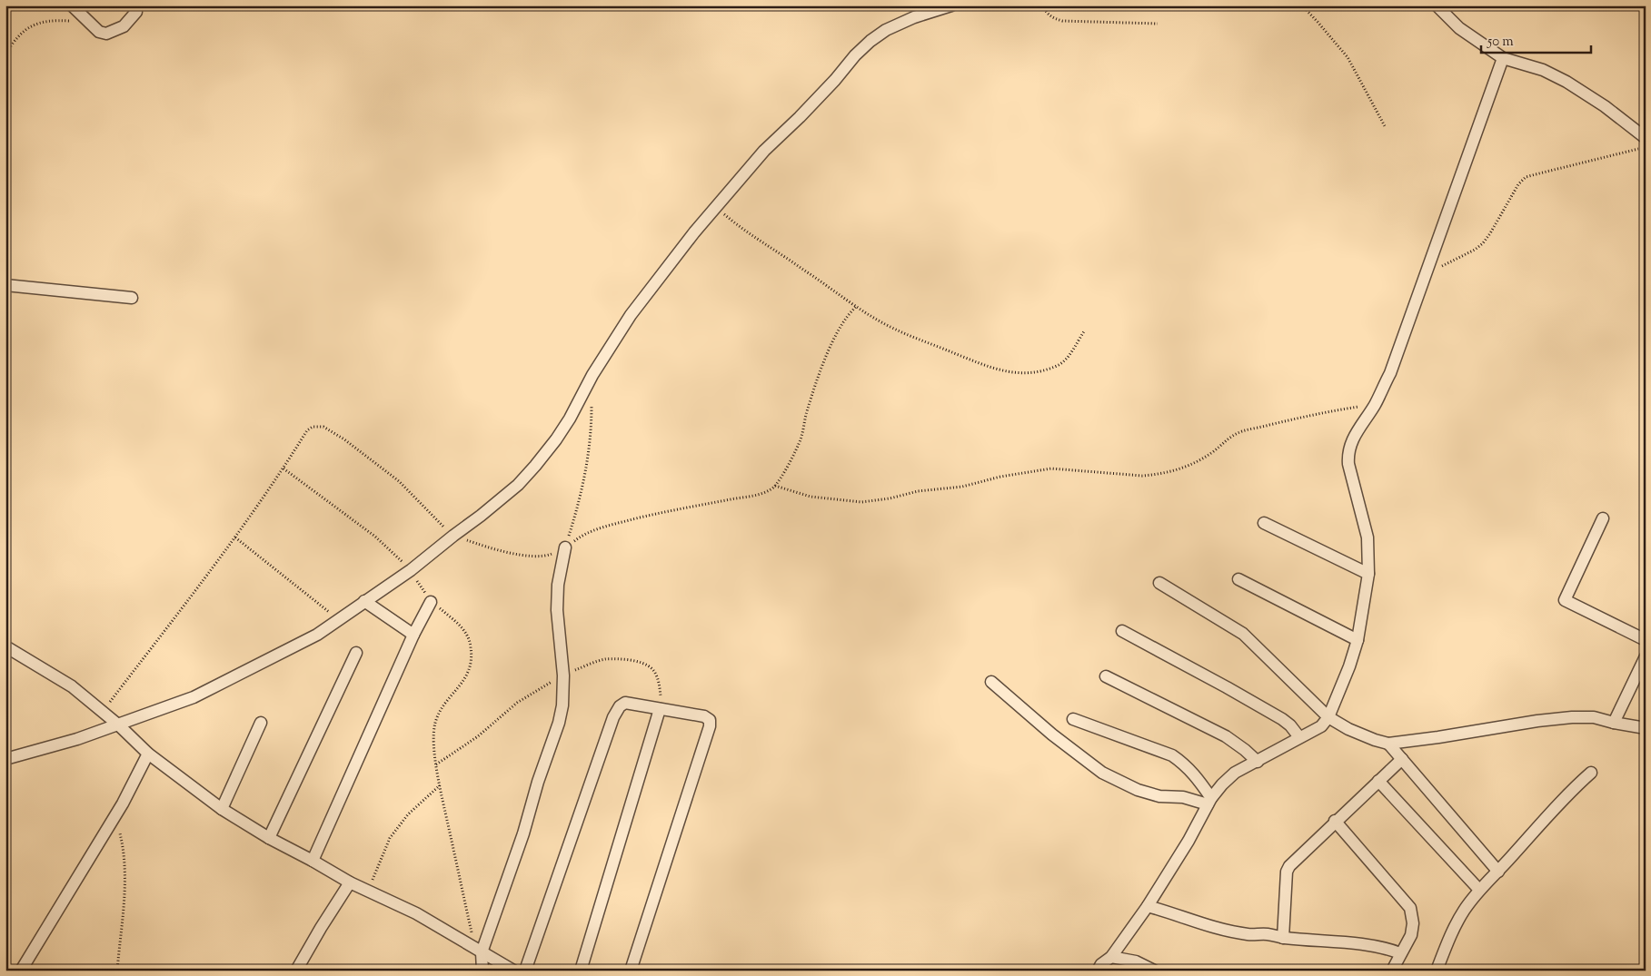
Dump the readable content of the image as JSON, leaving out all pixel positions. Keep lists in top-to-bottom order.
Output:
{
  "scale_bar": "50 m"
}
